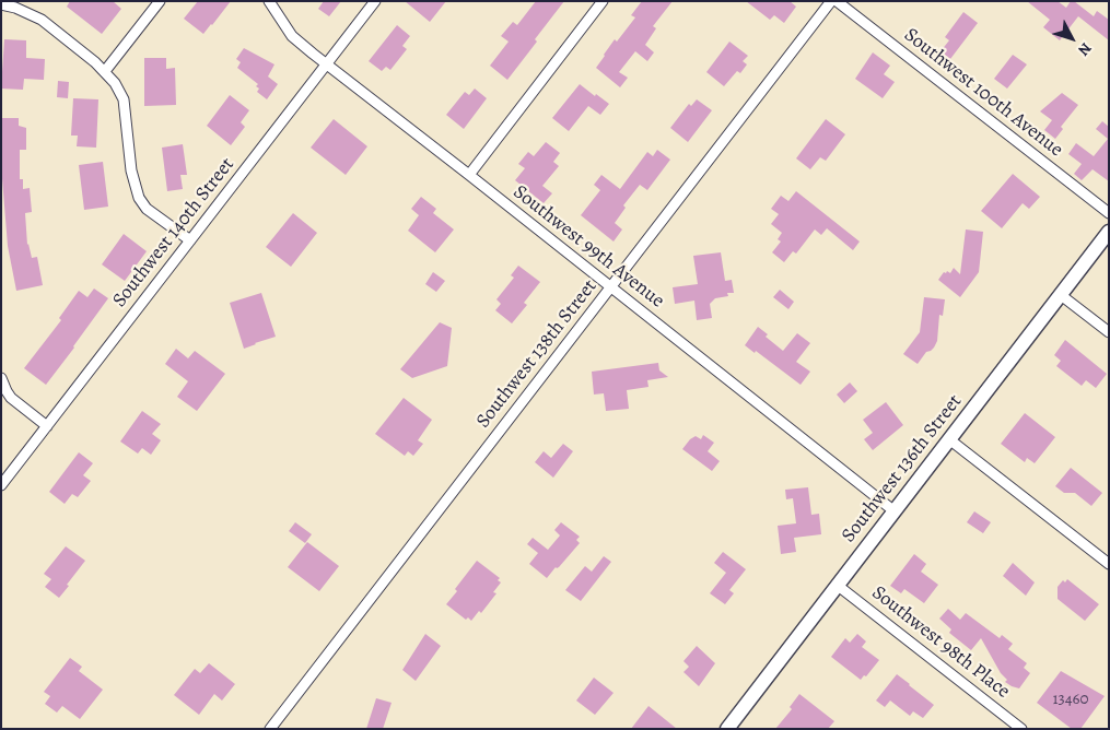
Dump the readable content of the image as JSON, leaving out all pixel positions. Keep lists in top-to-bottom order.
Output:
{
  "streets": {
    "street": [
      "Southwest 100th Avenue",
      "Southwest 140th Street",
      "Southwest 99th Avenue",
      "Southwest 138th Street",
      "Southwest 136th Street",
      "Southwest 98th Place"
    ]
  },
  "crossings": [
    ["Southwest 140th Street", "Southwest 99th Avenue"],
    ["Southwest 99th Avenue", "Southwest 138th Street"],
    ["Southwest 99th Avenue", "Southwest 136th Street"],
    ["Southwest 136th Street", "Southwest 98th Place"]
  ],
  "house_numbers": ["13460"],
  "north": "bottom right"
}
